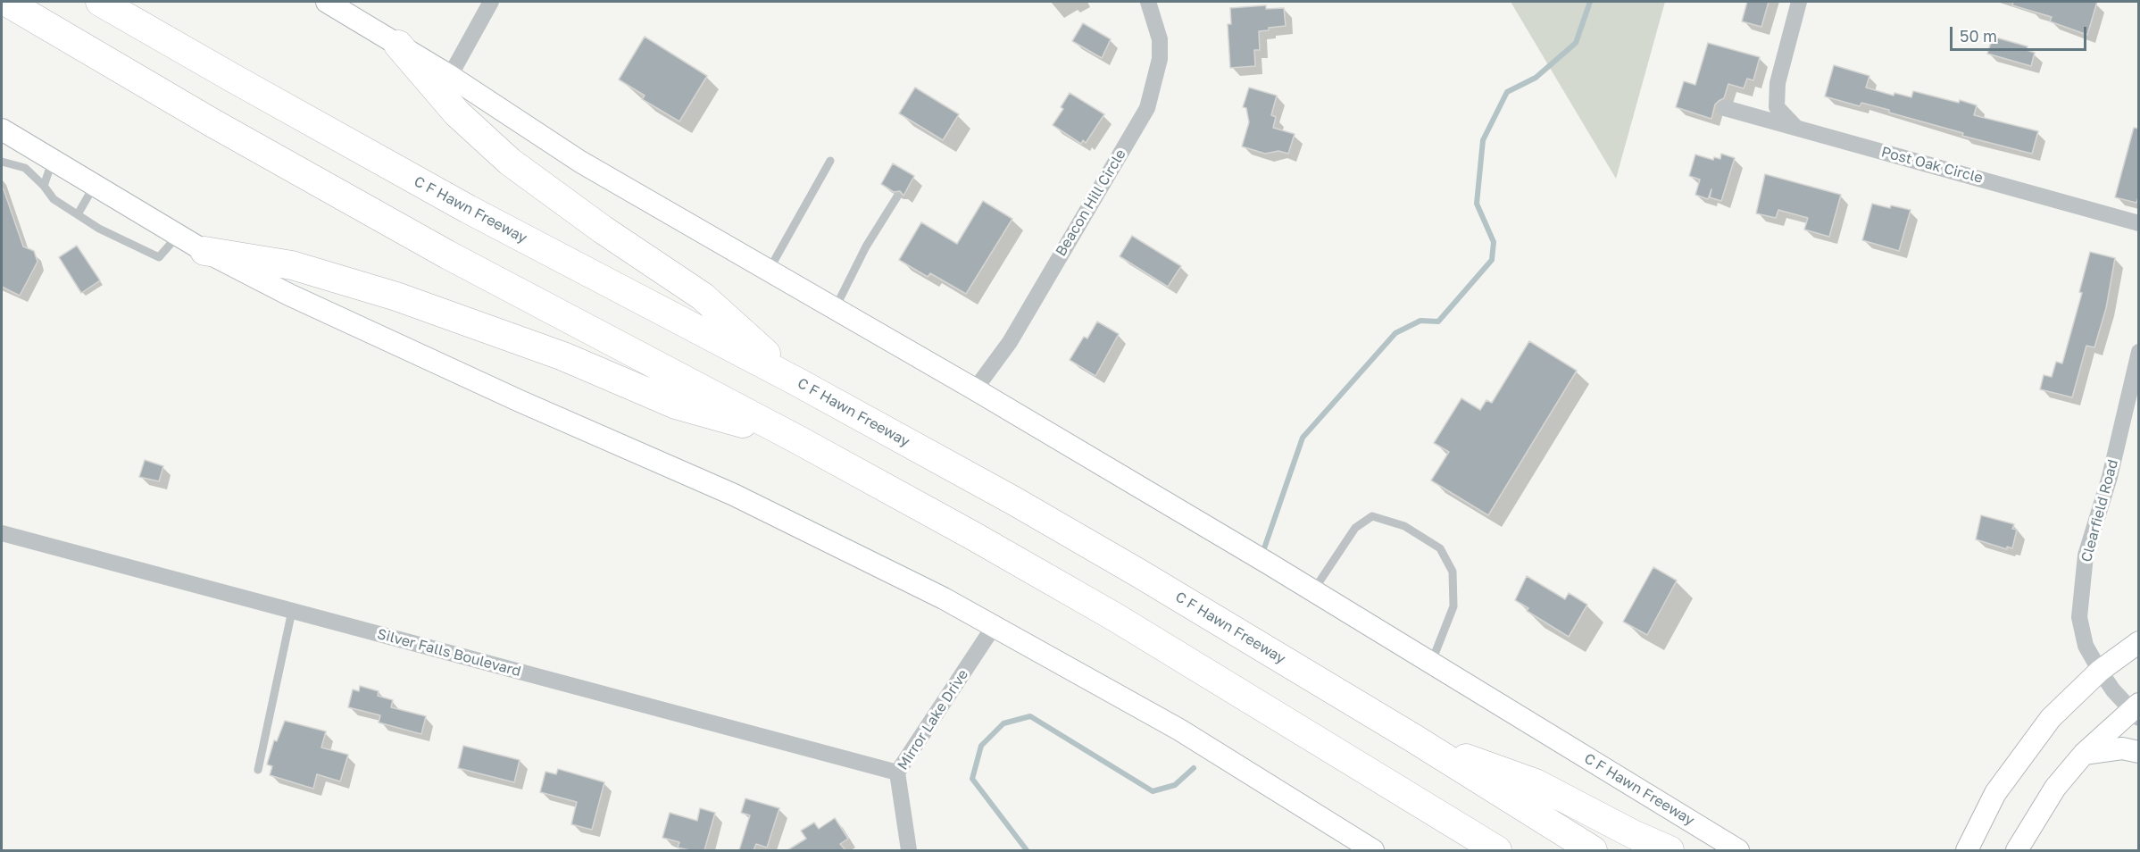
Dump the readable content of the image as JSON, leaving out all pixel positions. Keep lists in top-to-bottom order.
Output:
{
  "streets": {
    "highway": ["C F Hawn Freeway"],
    "street": [
      "Post Oak Circle",
      "Beacon Hill Circle",
      "Clearfield Road",
      "Silver Falls Boulevard",
      "Mirror Lake Drive"
    ]
  },
  "crossings": [
    ["Beacon Hill Circle", "C F Hawn Freeway"],
    ["Silver Falls Boulevard", "Mirror Lake Drive"]
  ],
  "scale_bar": "50 m"
}
